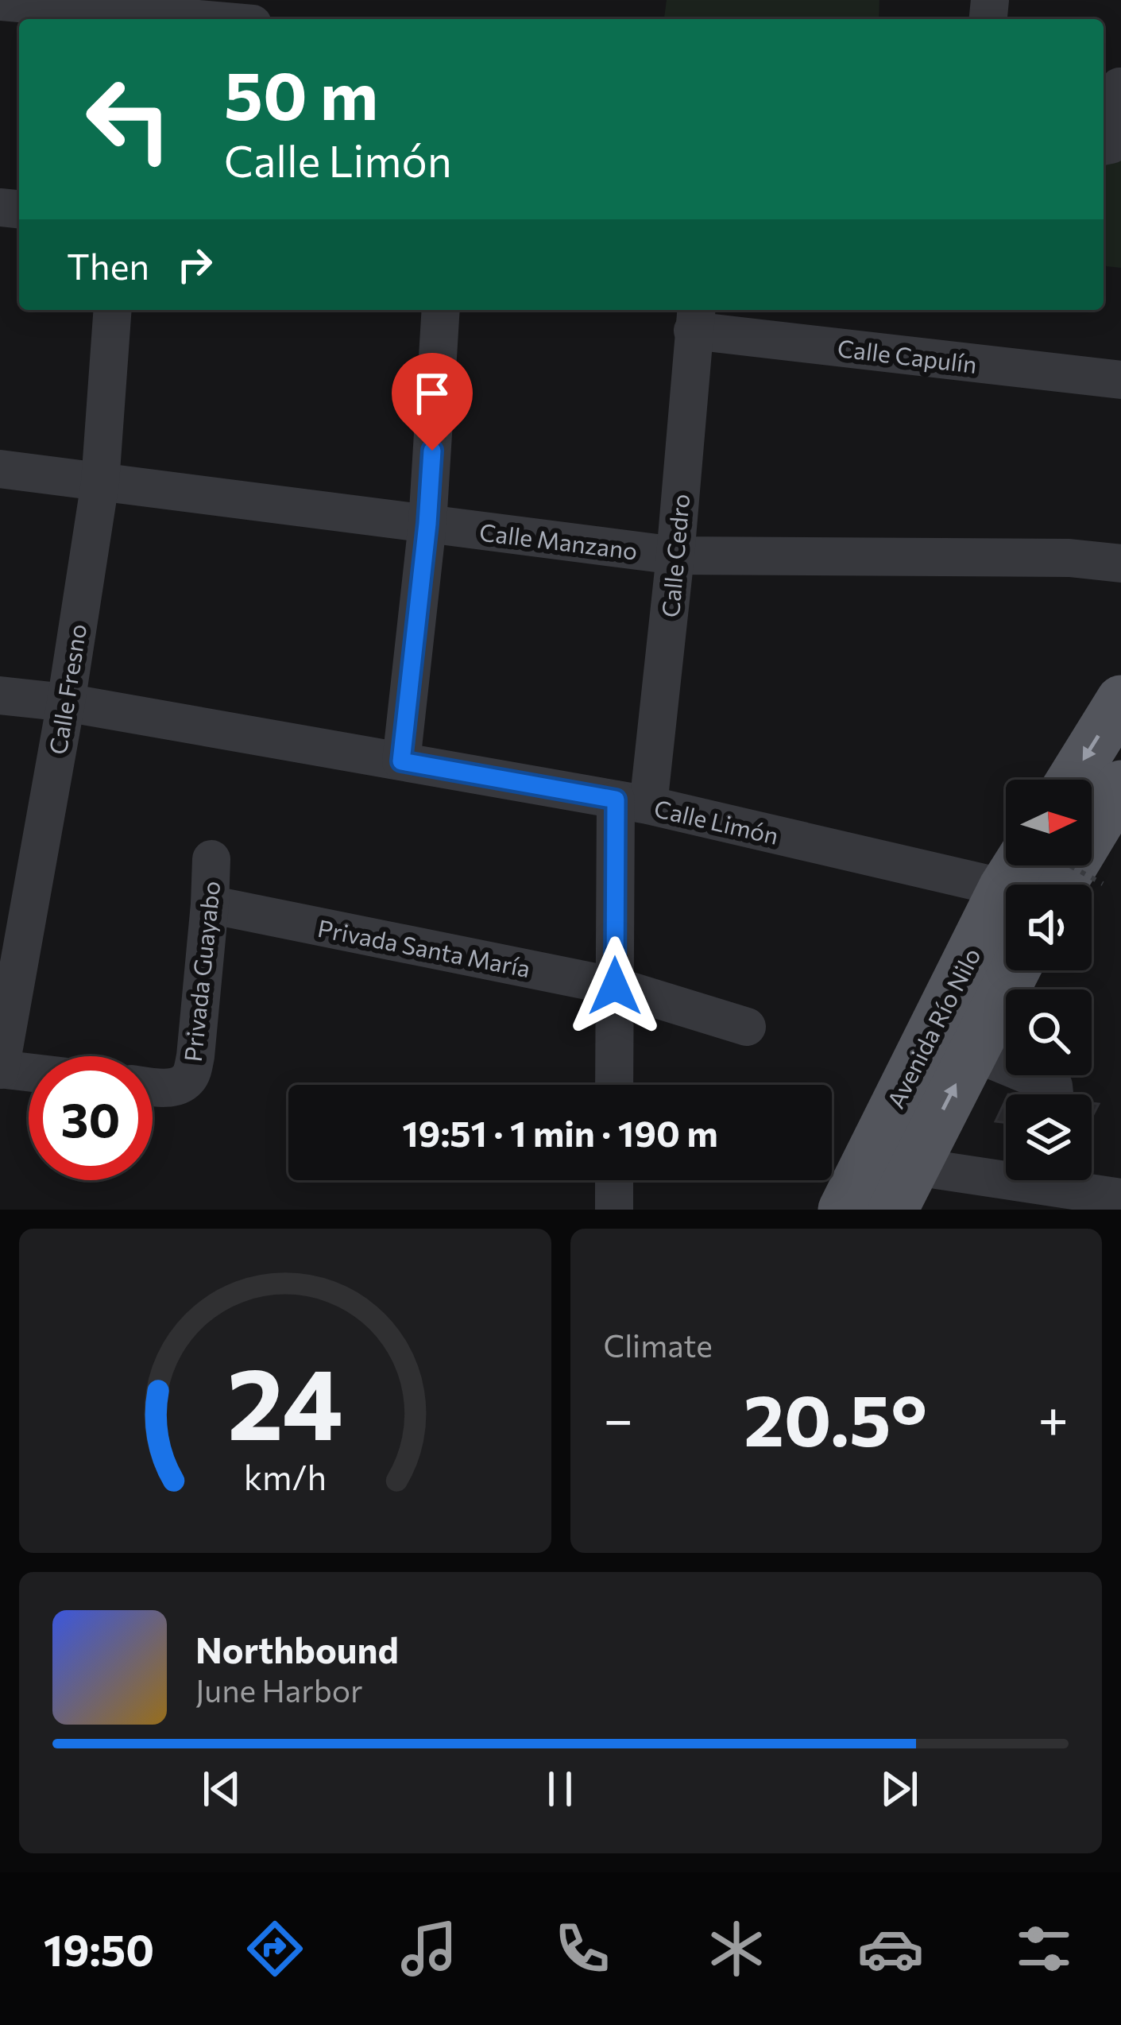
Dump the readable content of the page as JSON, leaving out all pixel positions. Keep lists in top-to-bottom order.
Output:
{
  "streets": {
    "main road": ["Avenida Río Nilo"],
    "street": [
      "Calle Capulín",
      "Calle Manzano",
      "Calle Cedro",
      "Calle Fresno",
      "Calle Limón",
      "Privada Santa María",
      "Privada Guayabo"
    ]
  },
  "crossings": [
    ["Calle Capulín", "Calle Cedro"],
    ["Calle Manzano", "Calle Cedro"],
    ["Calle Manzano", "Calle Fresno"],
    ["Calle Cedro", "Calle Limón"],
    ["Calle Cedro", "Privada Santa María"],
    ["Calle Fresno", "Calle Limón"],
    ["Calle Limón", "Avenida Río Nilo"],
    ["Privada Santa María", "Privada Guayabo"]
  ],
  "north": "right",
  "page": {
    "turn": ["50 m", "Calle Limón"],
    "then": "Then",
    "limit": "30",
    "trip": "19:51 · 1 min · 190 m",
    "tile": "Climate",
    "heat": ["−", "20.5°", "+"],
    "song": ["Northbound", "June Harbor"],
    "tabs": "19:50",
    "gauge": ["24", "km/h"]
  }
}
